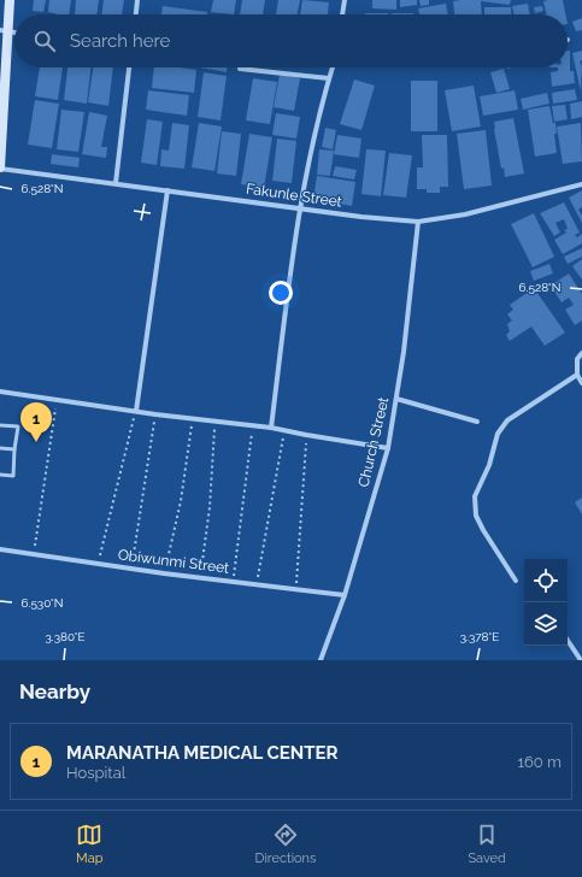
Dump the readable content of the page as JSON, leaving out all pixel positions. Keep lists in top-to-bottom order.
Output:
{
  "streets": {
    "street": ["Fakunle Street", "Church Street", "Obiwunmi Street"]
  },
  "crossings": [
    ["Fakunle Street", "Church Street"],
    ["Church Street", "Obiwunmi Street"]
  ],
  "page": {
    "search": "Search here",
    "pins": "1",
    "heading": "Nearby",
    "list": [
      {
        "mark": "1",
        "name": "MARANATHA MEDICAL CENTER",
        "note": "Hospital",
        "value": "160 m"
      }
    ],
    "nav": ["Map", "Directions", "Saved"]
  },
  "coordinates": [
    "6.528°N",
    "6.530°N",
    "3.380°E",
    "3.378°E"
  ]
}
